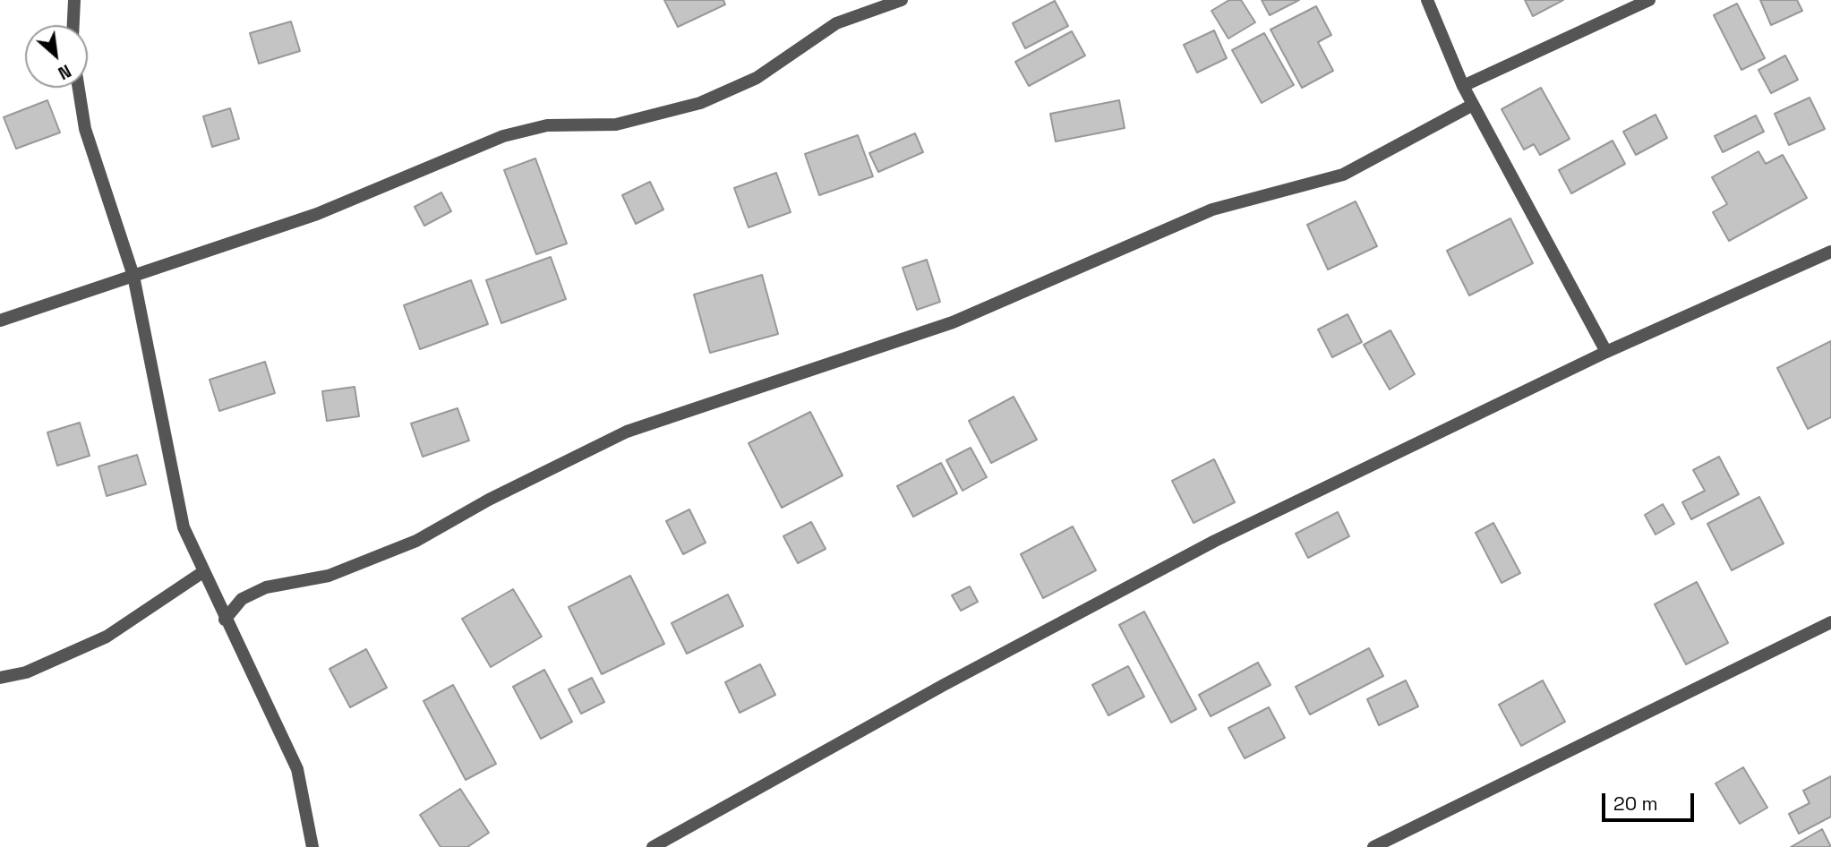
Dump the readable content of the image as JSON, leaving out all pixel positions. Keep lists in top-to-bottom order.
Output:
{
  "scale_bar": "20 m",
  "north": "bottom right"
}
